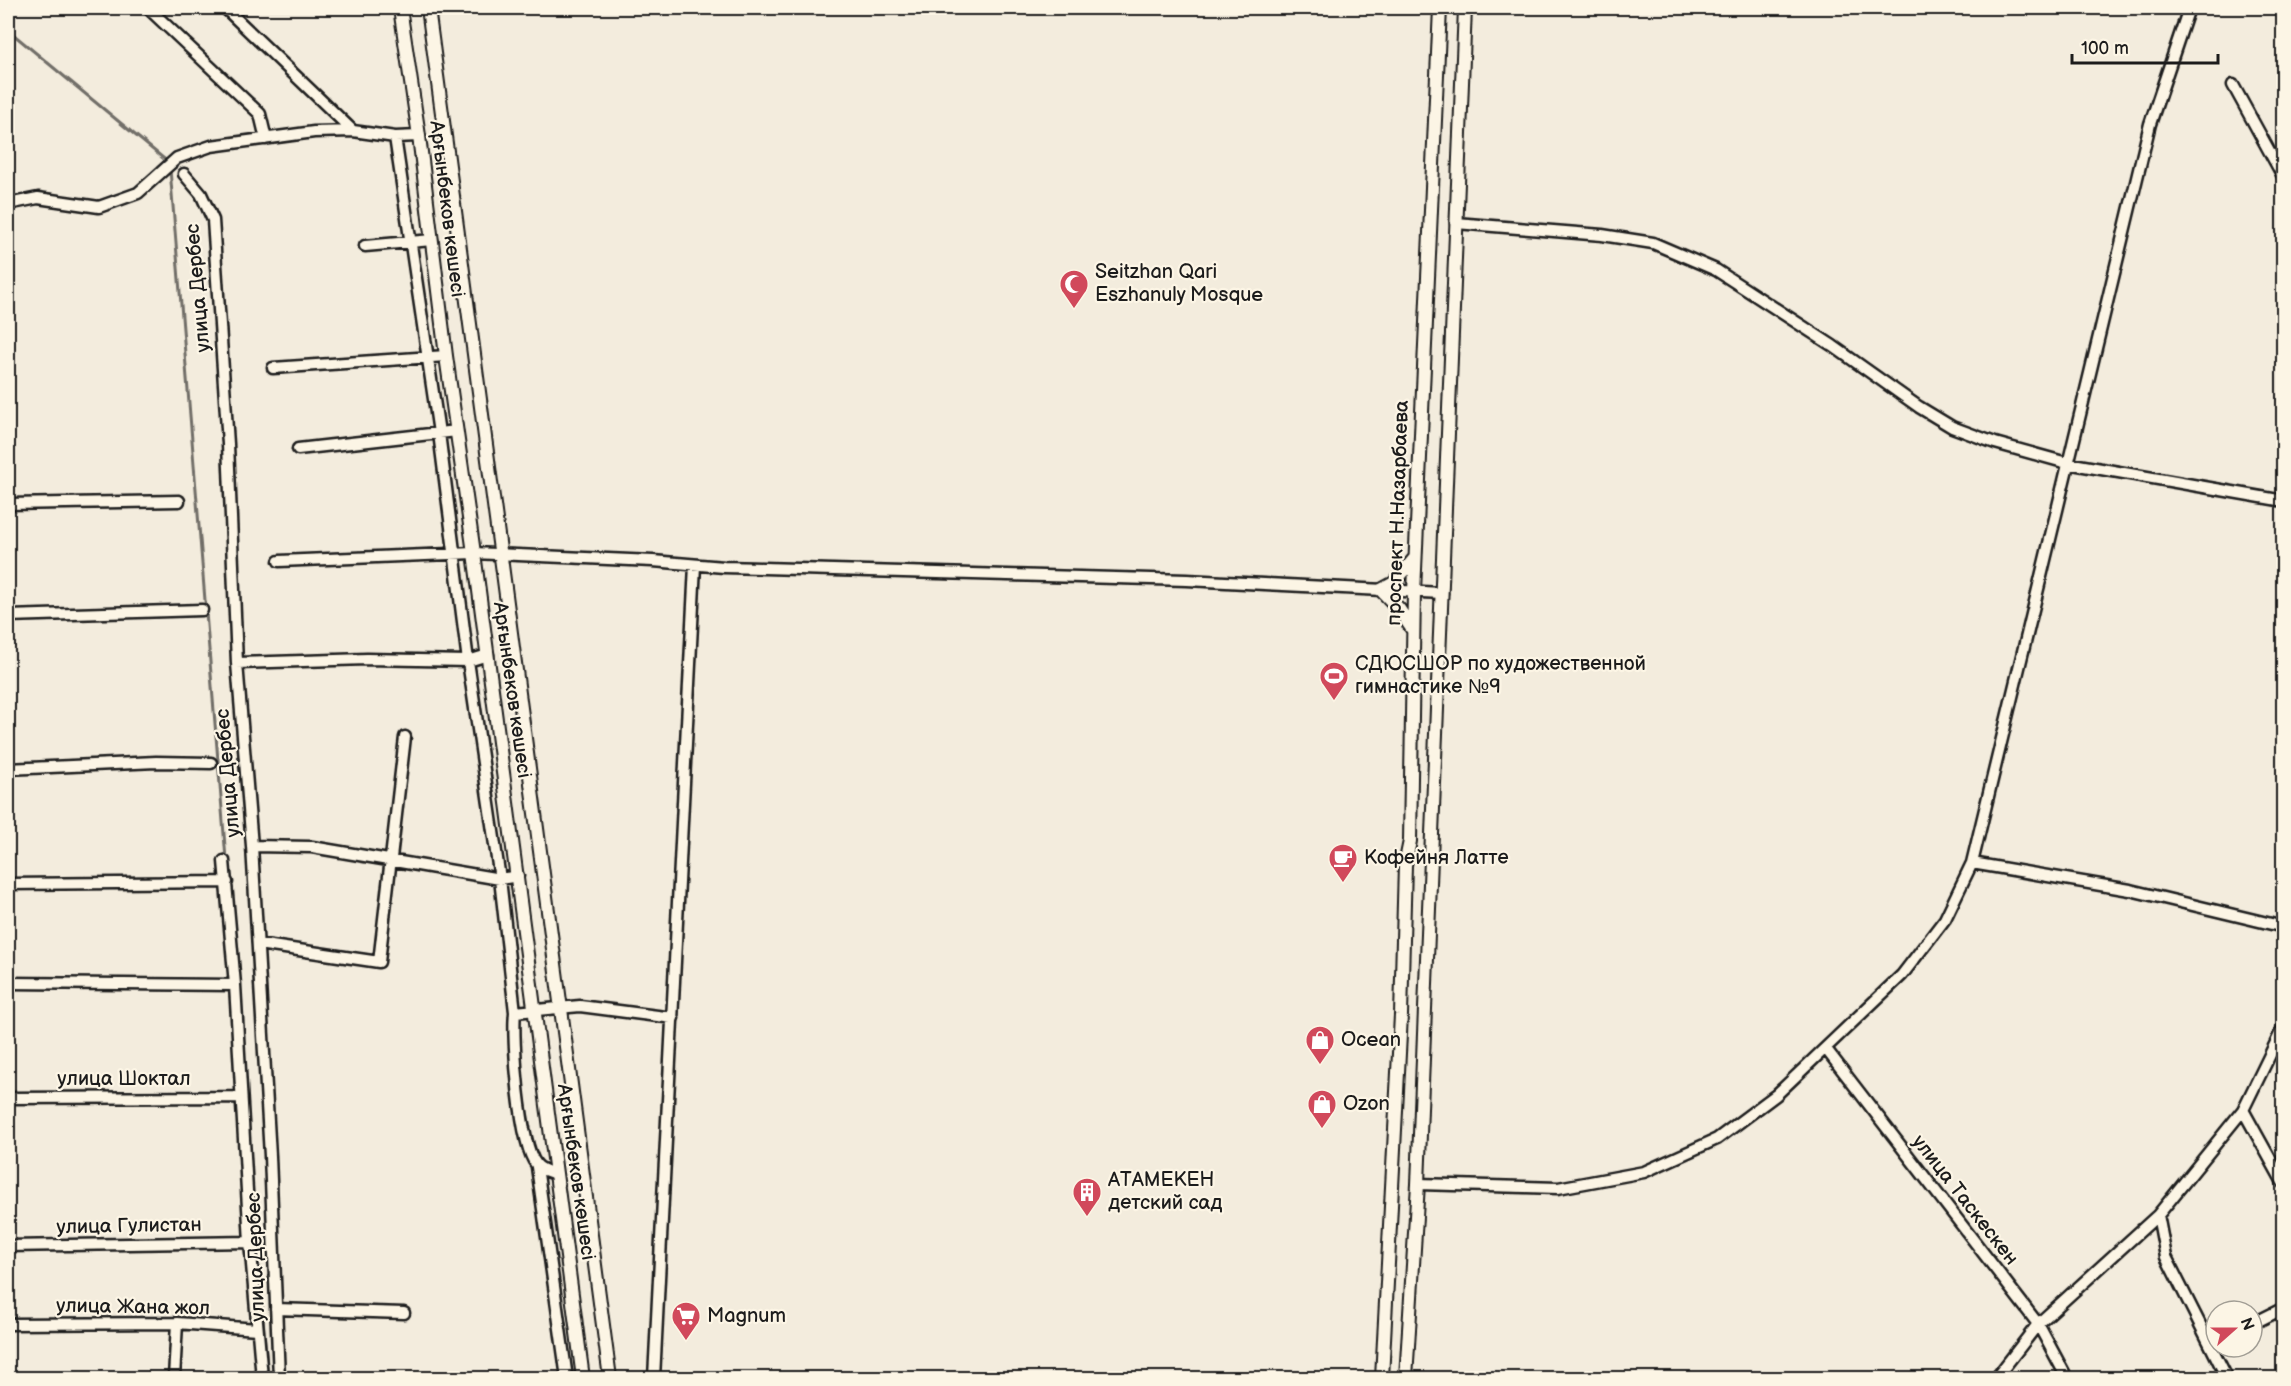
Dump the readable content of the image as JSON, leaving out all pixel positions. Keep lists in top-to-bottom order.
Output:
{
  "streets": {
    "main road": ["Арғынбеков көшесі", "проспект Н.Назарбаева"],
    "street": [
      "улица Дербес",
      "улица Шоктал",
      "улица Таскескен",
      "улица Гулистан",
      "улица Жана жол"
    ]
  },
  "crossings": [
    ["улица Дербес", "улица Шоктал"],
    ["улица Дербес", "улица Гулистан"],
    ["улица Дербес", "улица Жана жол"]
  ],
  "places": {
    "mosque": ["Seitzhan Qari Eszhanuly Mosque"],
    "sports": ["СДЮСШОР по художественной гимнастике №9"],
    "cafe": ["Кофейня Латте"],
    "shop": ["Ocean", "Ozon"],
    "building": ["АТАМЕКЕН детский сад"],
    "supermarket": ["Magnum"]
  },
  "scale_bar": "100 m",
  "north": "right"
}
